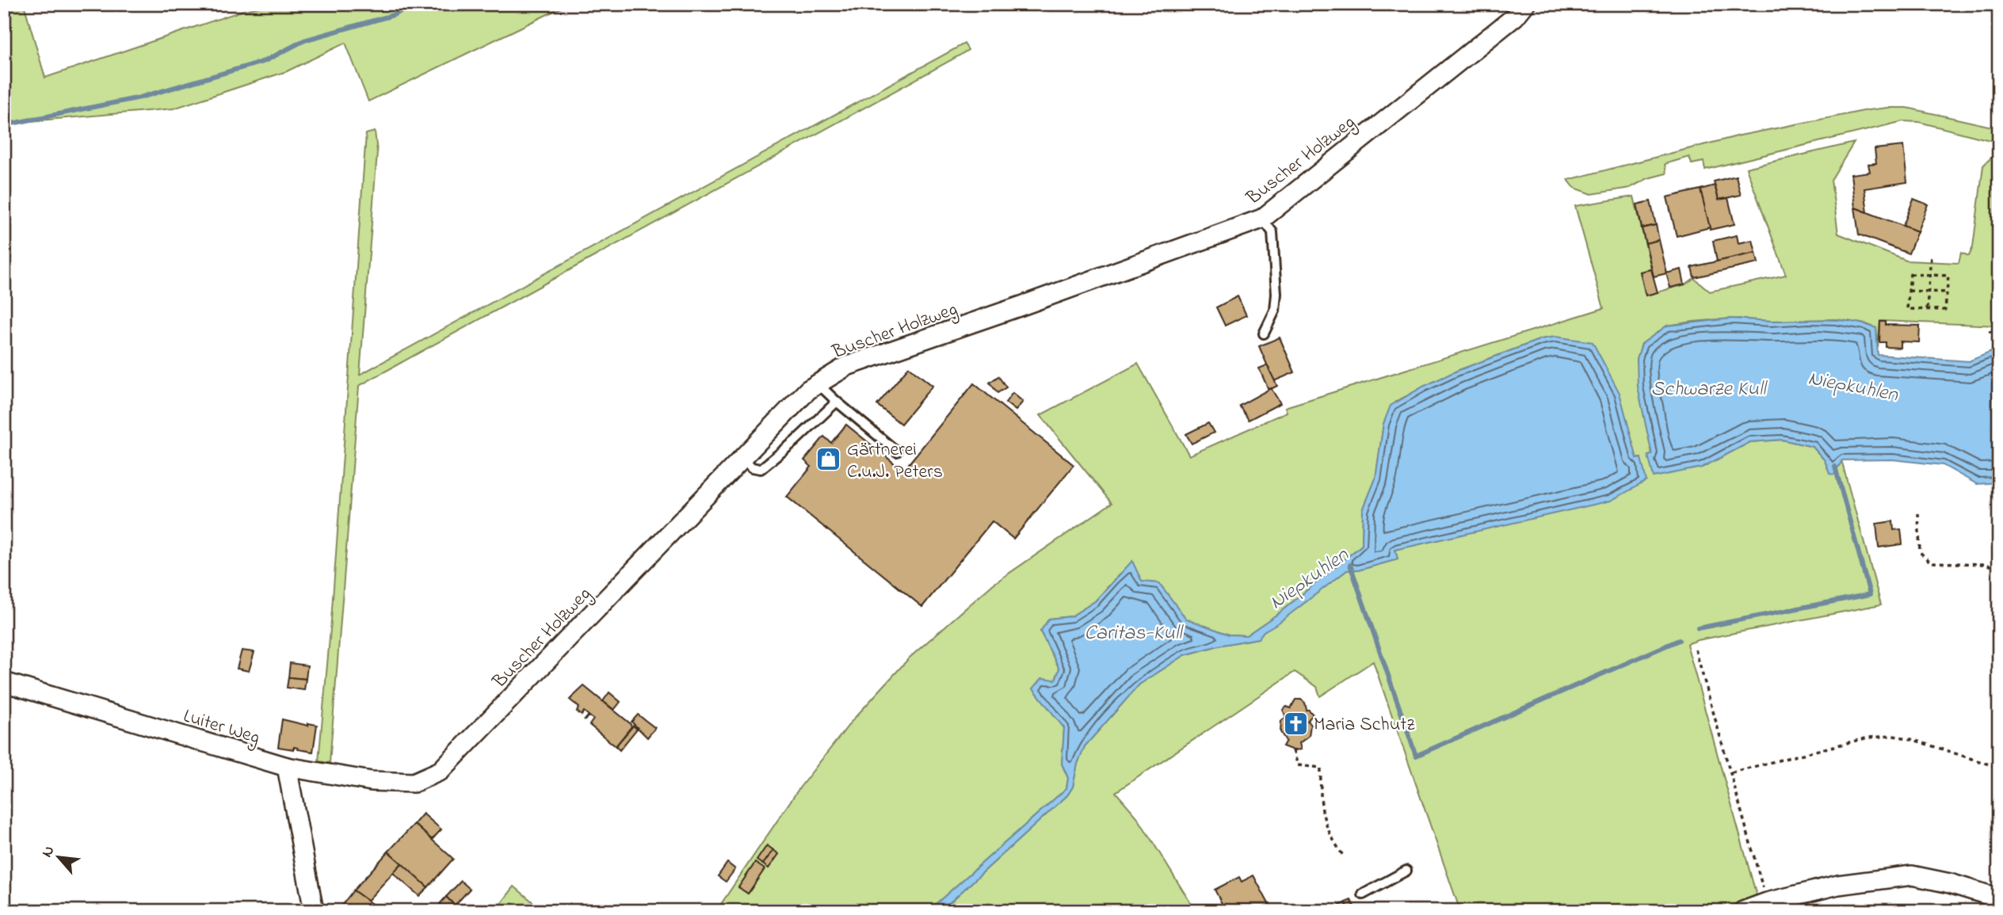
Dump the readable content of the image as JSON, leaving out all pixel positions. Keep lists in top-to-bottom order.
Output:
{
  "streets": {
    "street": ["Buscher Holzweg", "Luiter Weg"]
  },
  "crossings": [
    ["Buscher Holzweg", "Luiter Weg"]
  ],
  "water": ["Niepkuhlen", "Schwarze Kull", "Caritas-Kull"],
  "places": {
    "shop": ["Gärtnerei C.u.J. Peters"],
    "church": ["Maria Schutz"]
  },
  "north": "top left"
}
